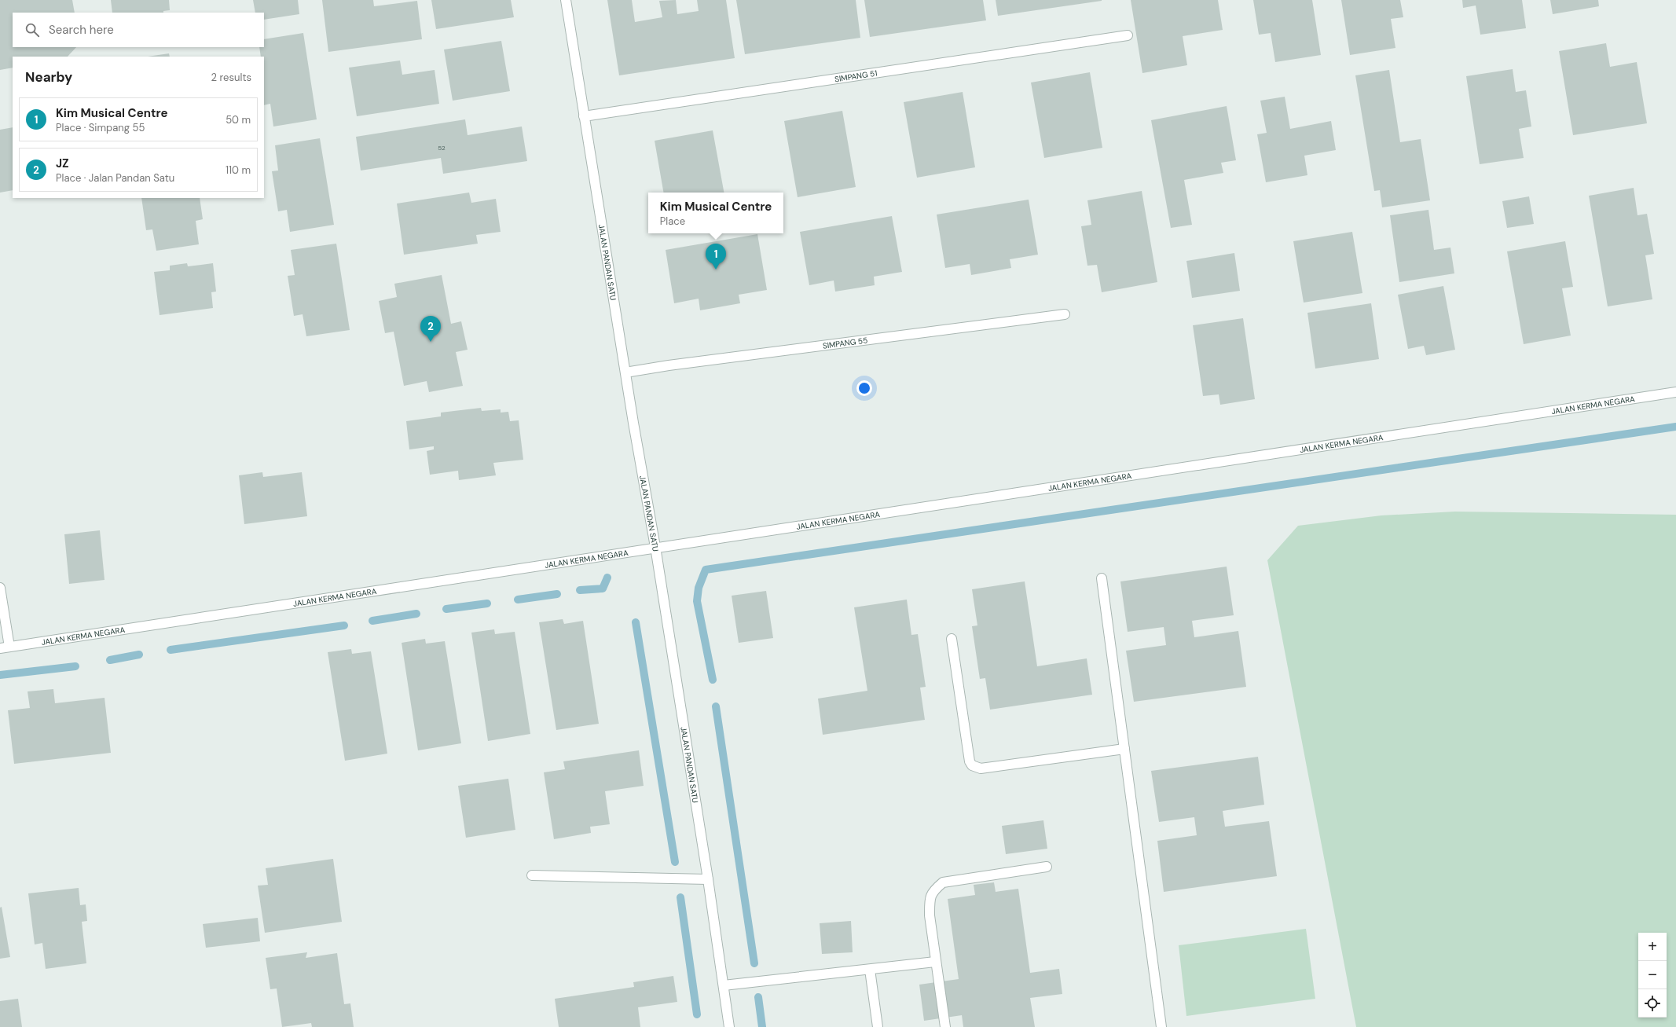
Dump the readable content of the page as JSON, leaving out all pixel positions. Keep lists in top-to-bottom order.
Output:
{
  "streets": {
    "street": [
      "SIMPANG 51",
      "JALAN PANDAN SATU",
      "SIMPANG 55",
      "JALAN KERMA NEGARA"
    ]
  },
  "crossings": [
    ["SIMPANG 51", "JALAN PANDAN SATU"],
    ["JALAN PANDAN SATU", "SIMPANG 55"],
    ["JALAN PANDAN SATU", "JALAN KERMA NEGARA"]
  ],
  "house_numbers": ["52"],
  "page": {
    "search": "Search here",
    "heading": ["Nearby", "2 results"],
    "list": [
      {
        "mark": "1",
        "name": "Kim Musical Centre",
        "note": "Place · Simpang 55",
        "value": "50 m"
      },
      {
        "mark": "2",
        "name": "JZ",
        "note": "Place · Jalan Pandan Satu",
        "value": "110 m"
      }
    ],
    "popup": ["Kim Musical Centre", "Place"],
    "pins": ["1", "2"],
    "map_buttons": ["+", "−"]
  }
}
